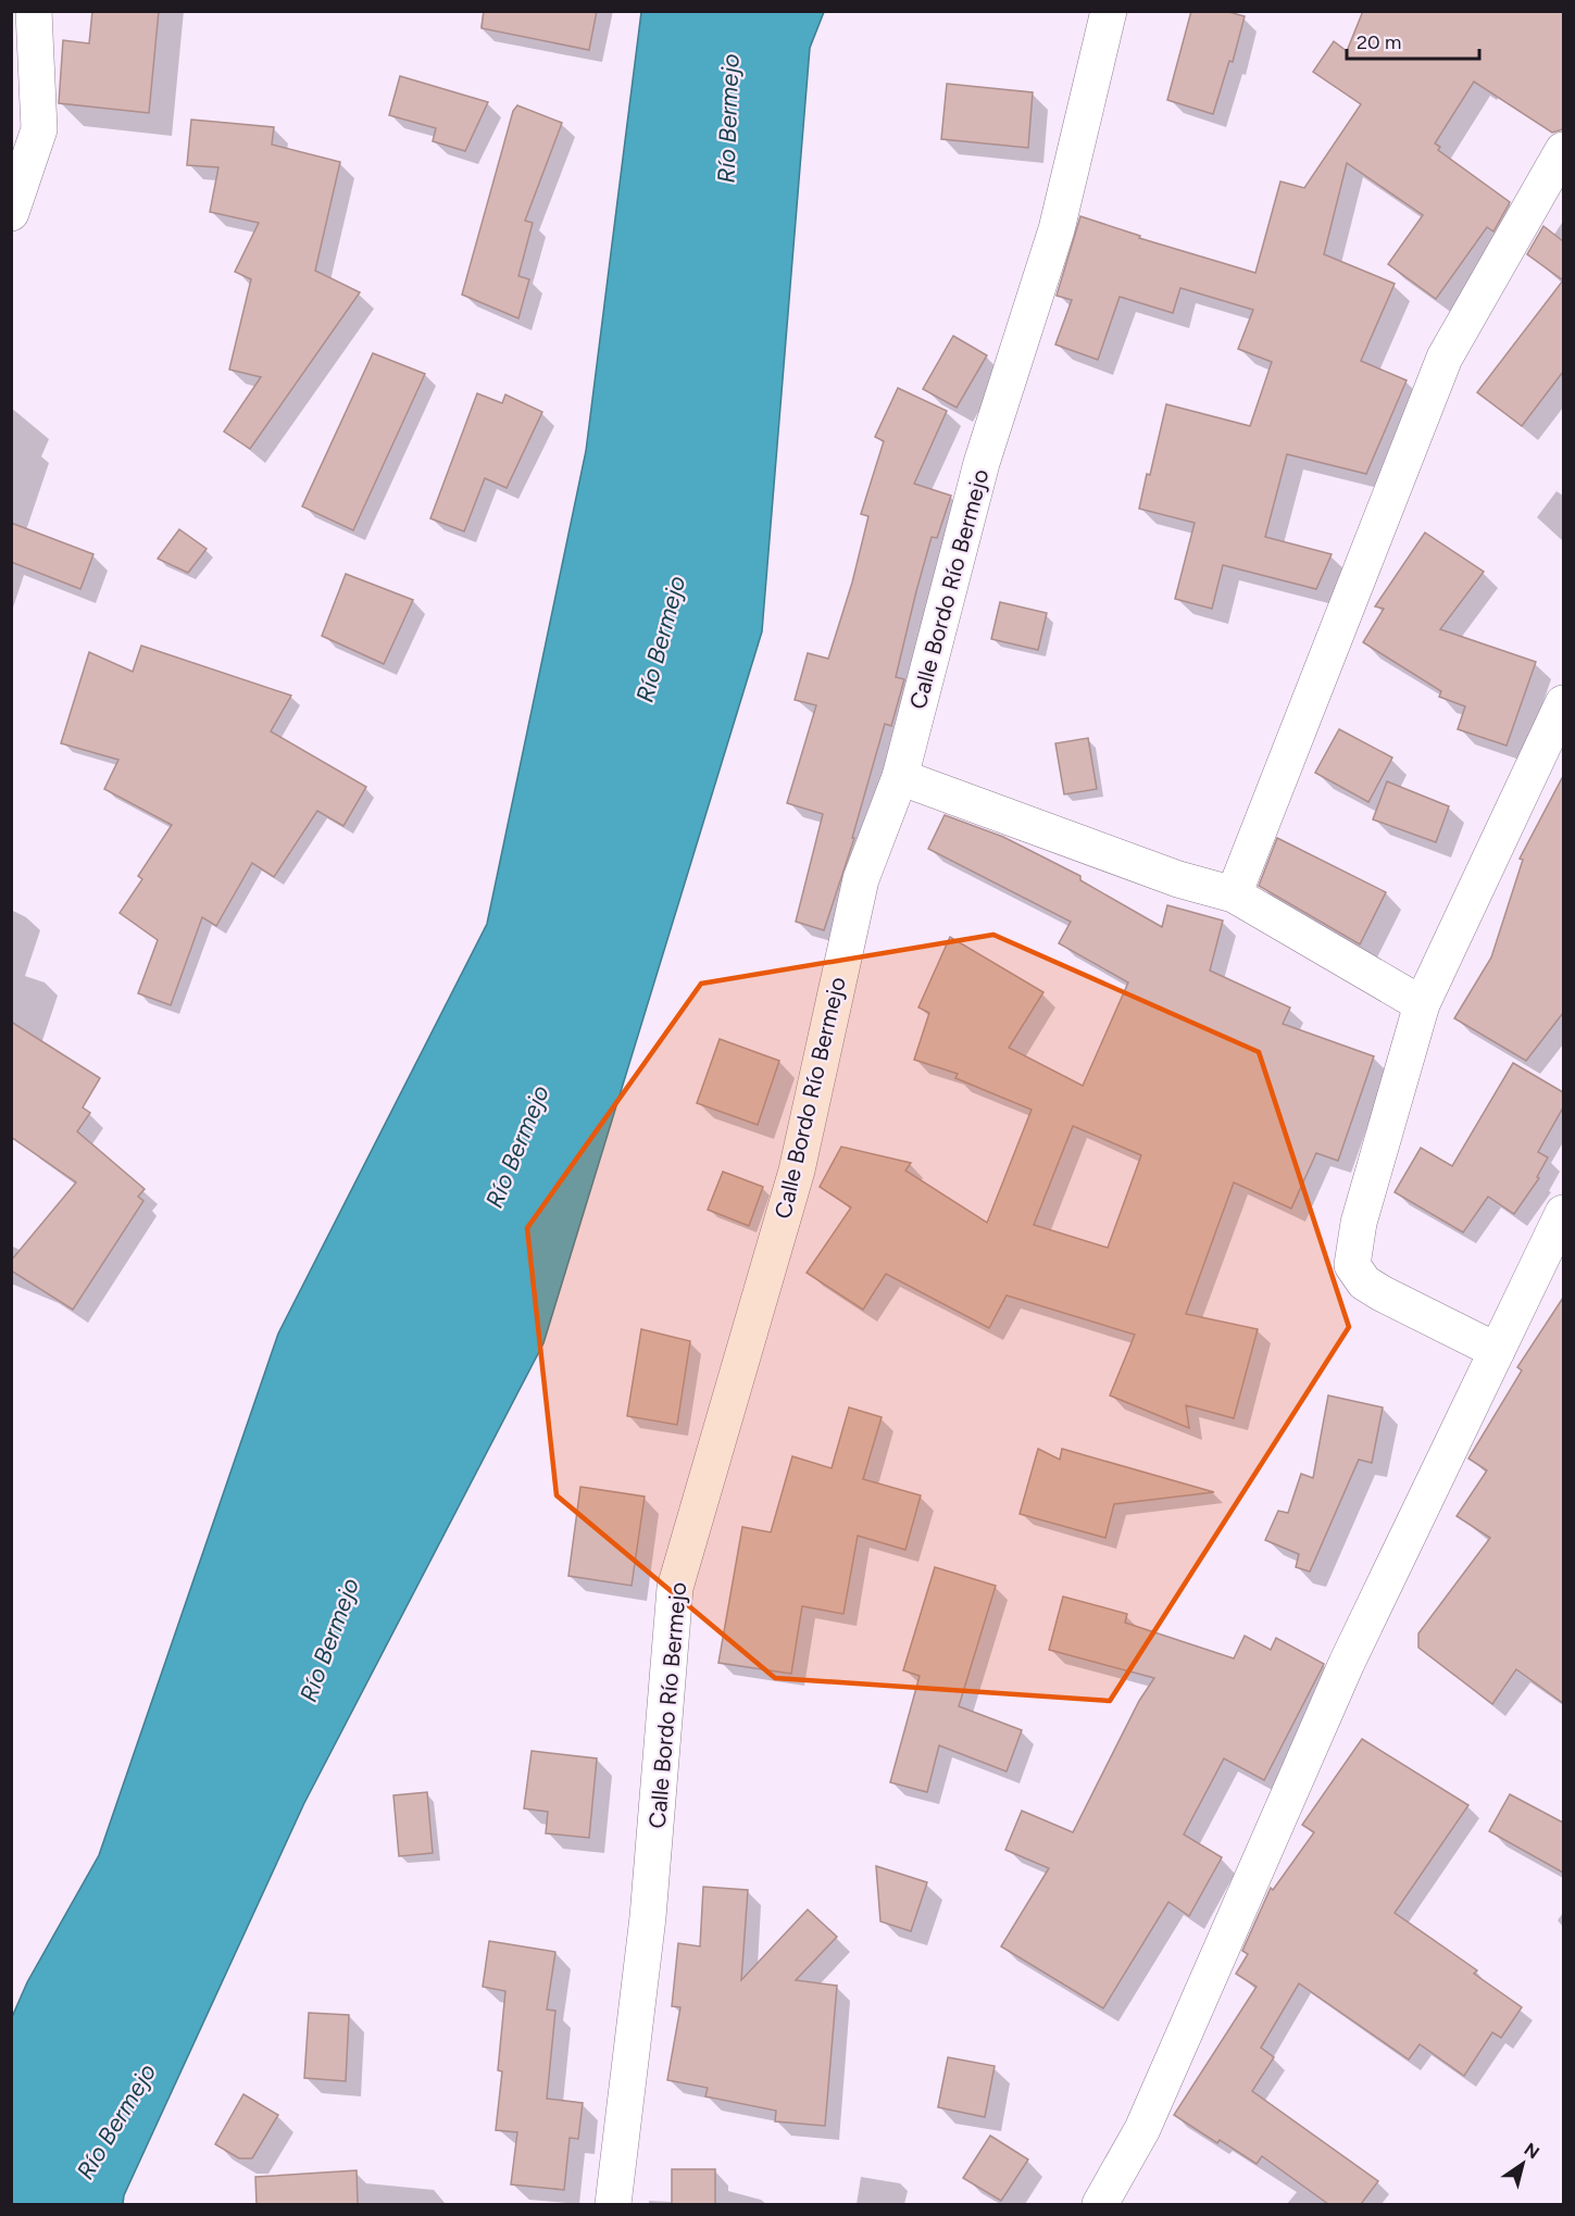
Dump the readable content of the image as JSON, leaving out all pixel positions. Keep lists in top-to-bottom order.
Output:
{
  "streets": {
    "street": ["Calle Bordo Río Bermejo"]
  },
  "water": ["Río Bermejo"],
  "scale_bar": "20 m",
  "north": "top right"
}
